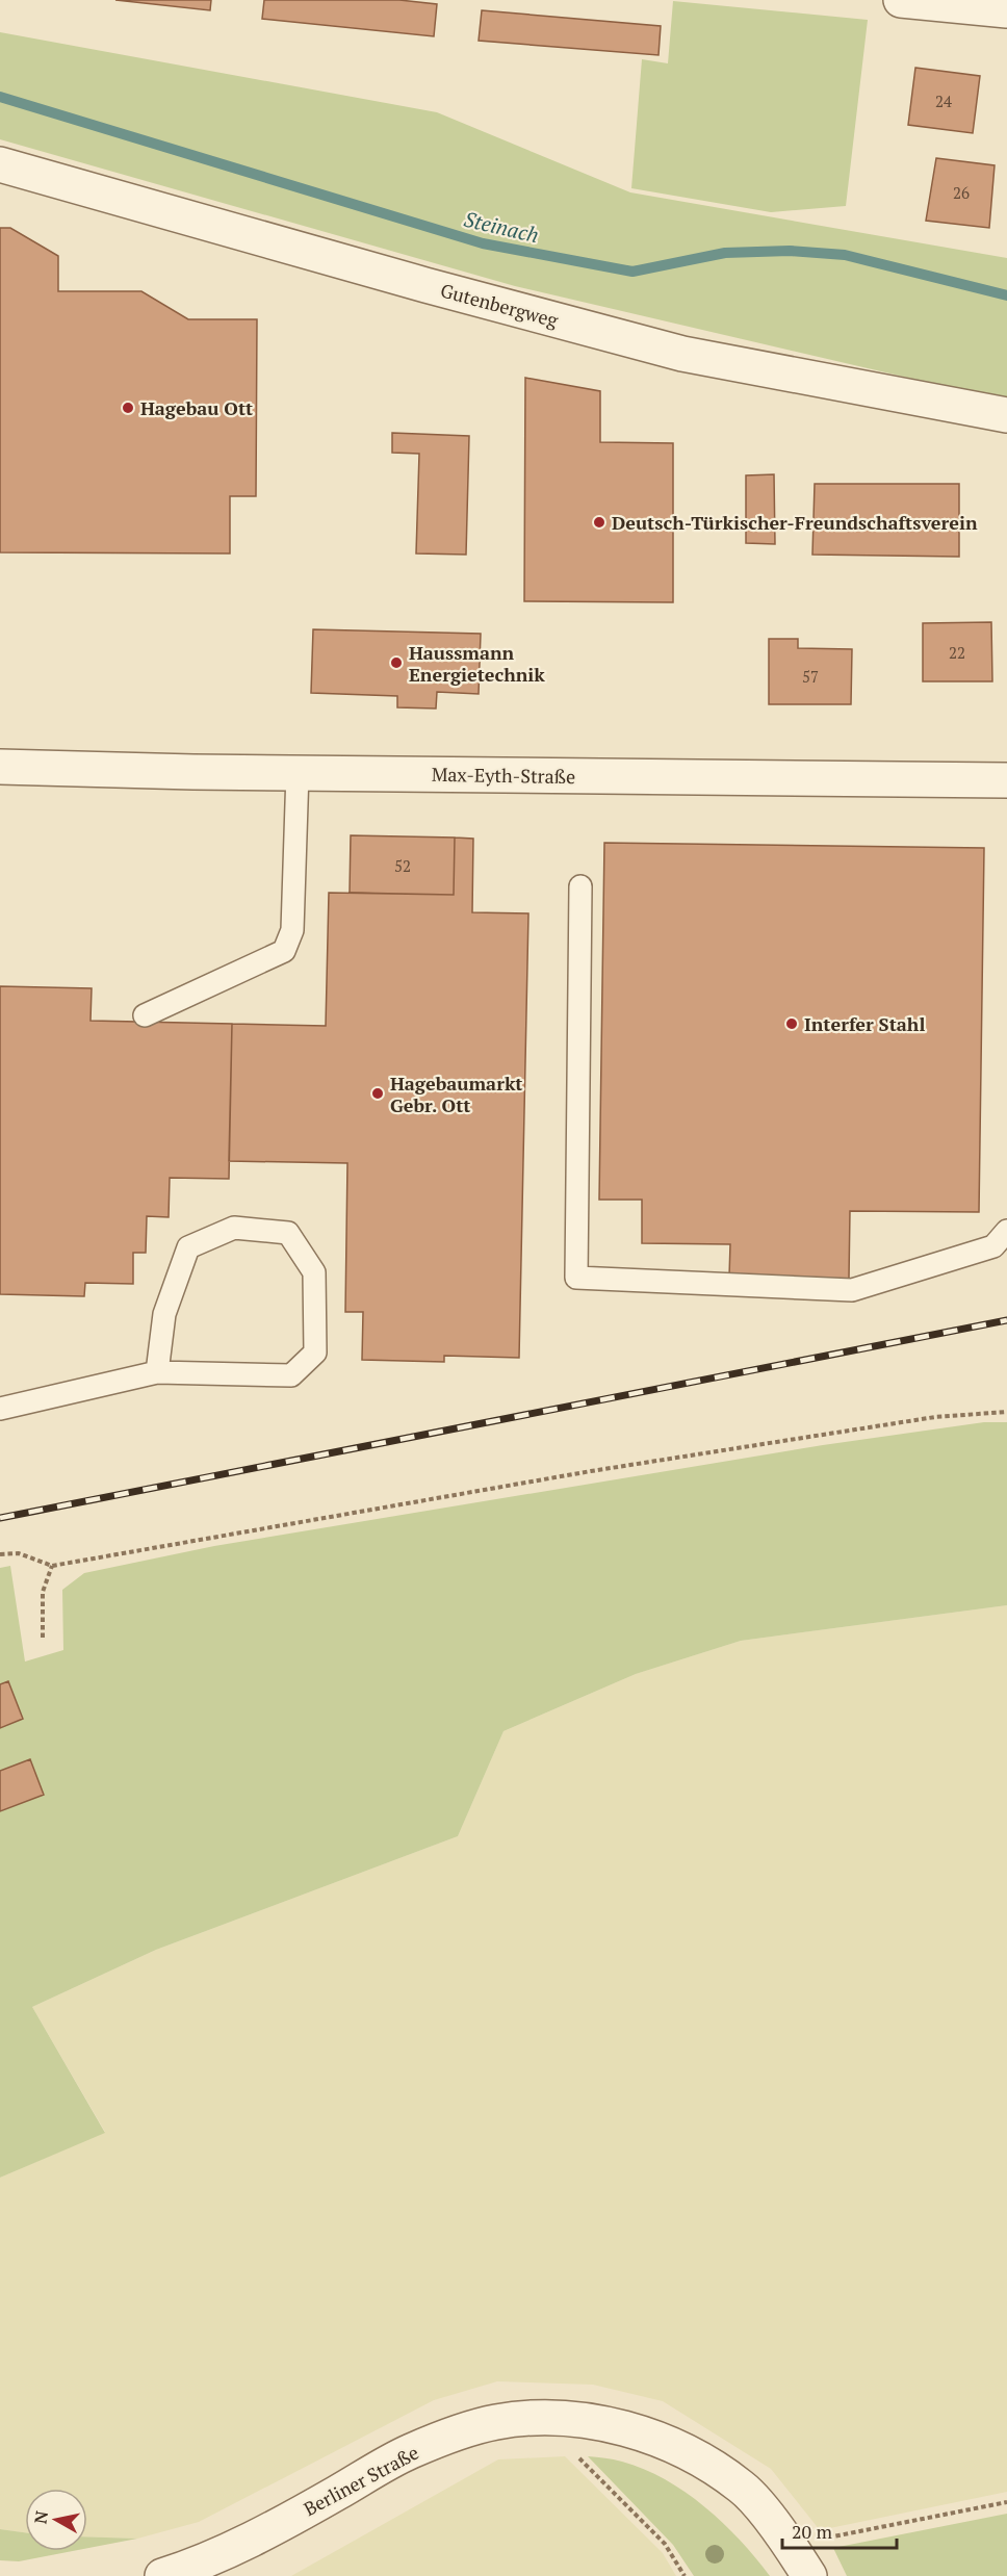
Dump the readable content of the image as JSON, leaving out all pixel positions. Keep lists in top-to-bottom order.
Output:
{
  "streets": {
    "street": ["Gutenbergweg", "Max-Eyth-Straße", "Berliner Straße"]
  },
  "water": ["Steinach"],
  "places": [
    "Hagebau Ott",
    "Deutsch-Türkischer-Freundschaftsverein",
    "Haussmann Energietechnik",
    "Interfer Stahl",
    "Hagebaumarkt Gebr. Ott"
  ],
  "house_numbers": [
    "24",
    "26",
    "22",
    "57",
    "52"
  ],
  "scale_bar": "20 m",
  "north": "left"
}
